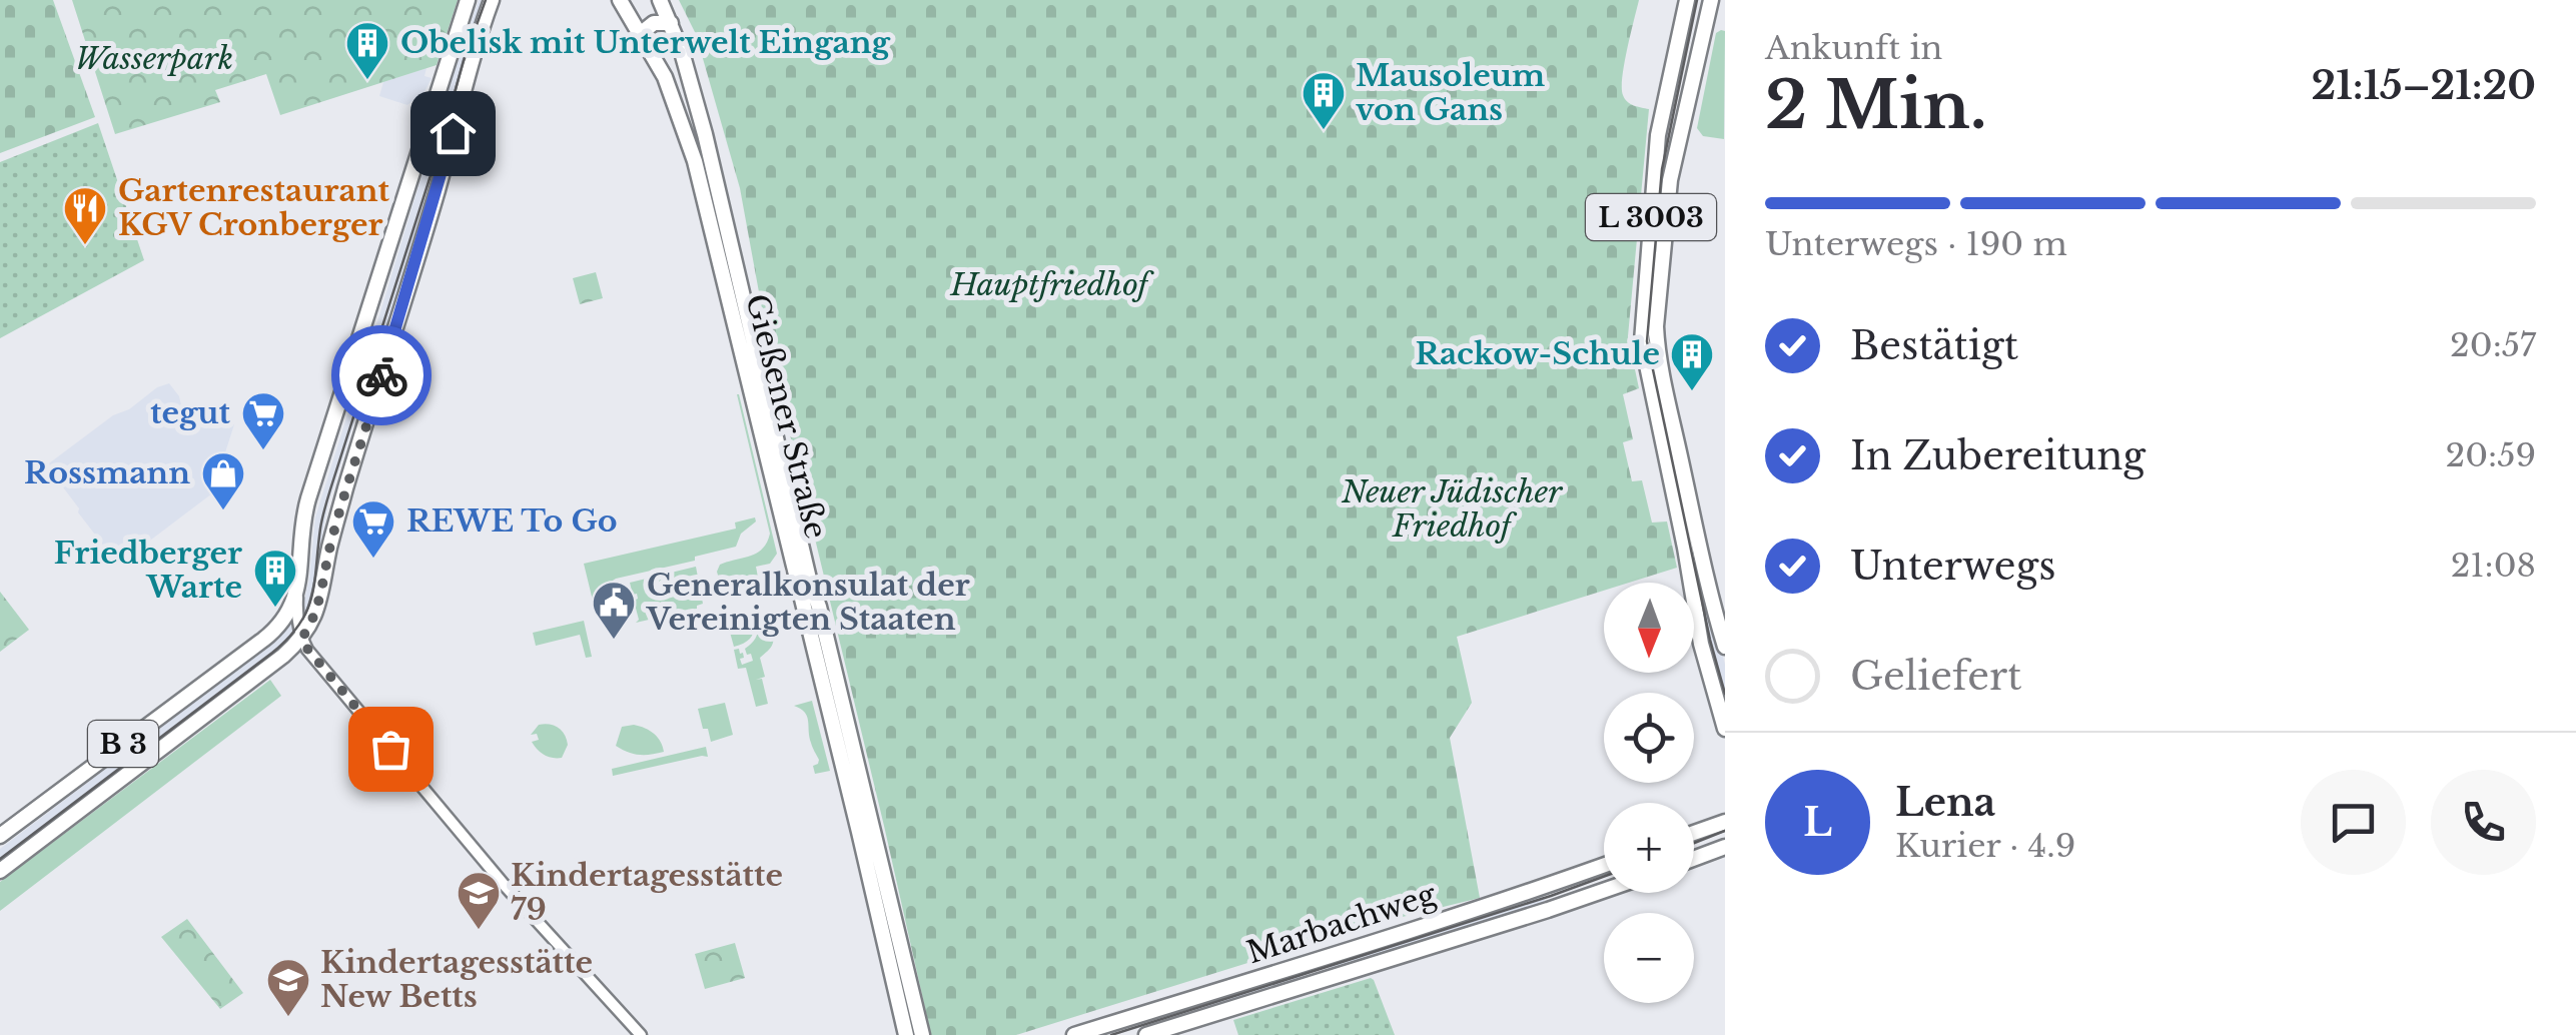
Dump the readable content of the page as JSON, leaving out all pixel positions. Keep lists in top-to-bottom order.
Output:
{
  "streets": {
    "main road": [
      "L 3003",
      "Gießener Straße",
      "B 3",
      "Marbachweg"
    ]
  },
  "parks": ["Wasserpark", "Hauptfriedhof", "Neuer Jüdischer Friedhof"],
  "places": {
    "building": [
      "Obelisk mit Unterwelt Eingang",
      "Mausoleum von Gans",
      "Rackow-Schule",
      "Friedberger Warte"
    ],
    "restaurant": ["Gartenrestaurant KGV Cronberger"],
    "supermarket": ["tegut", "REWE To Go"],
    "shop": ["Rossmann"],
    "public building": ["Generalkonsulat der Vereinigten Staaten"],
    "school or university": ["Kindertagesstätte 79", "Kindertagesstätte New Betts"]
  },
  "north": "bottom",
  "page": {
    "heading": ["2 Min.", "Ankunft in", "21:15–21:20"],
    "panel": ["Lena", "Kurier · 4.9"],
    "bar": "Unterwegs · 190 m",
    "list": [
      ["Bestätigt", "20:57"],
      ["In Zubereitung", "20:59"],
      ["Unterwegs", "21:08"],
      "Geliefert"
    ],
    "map_buttons": ["+", "−"],
    "round": "L"
  }
}
